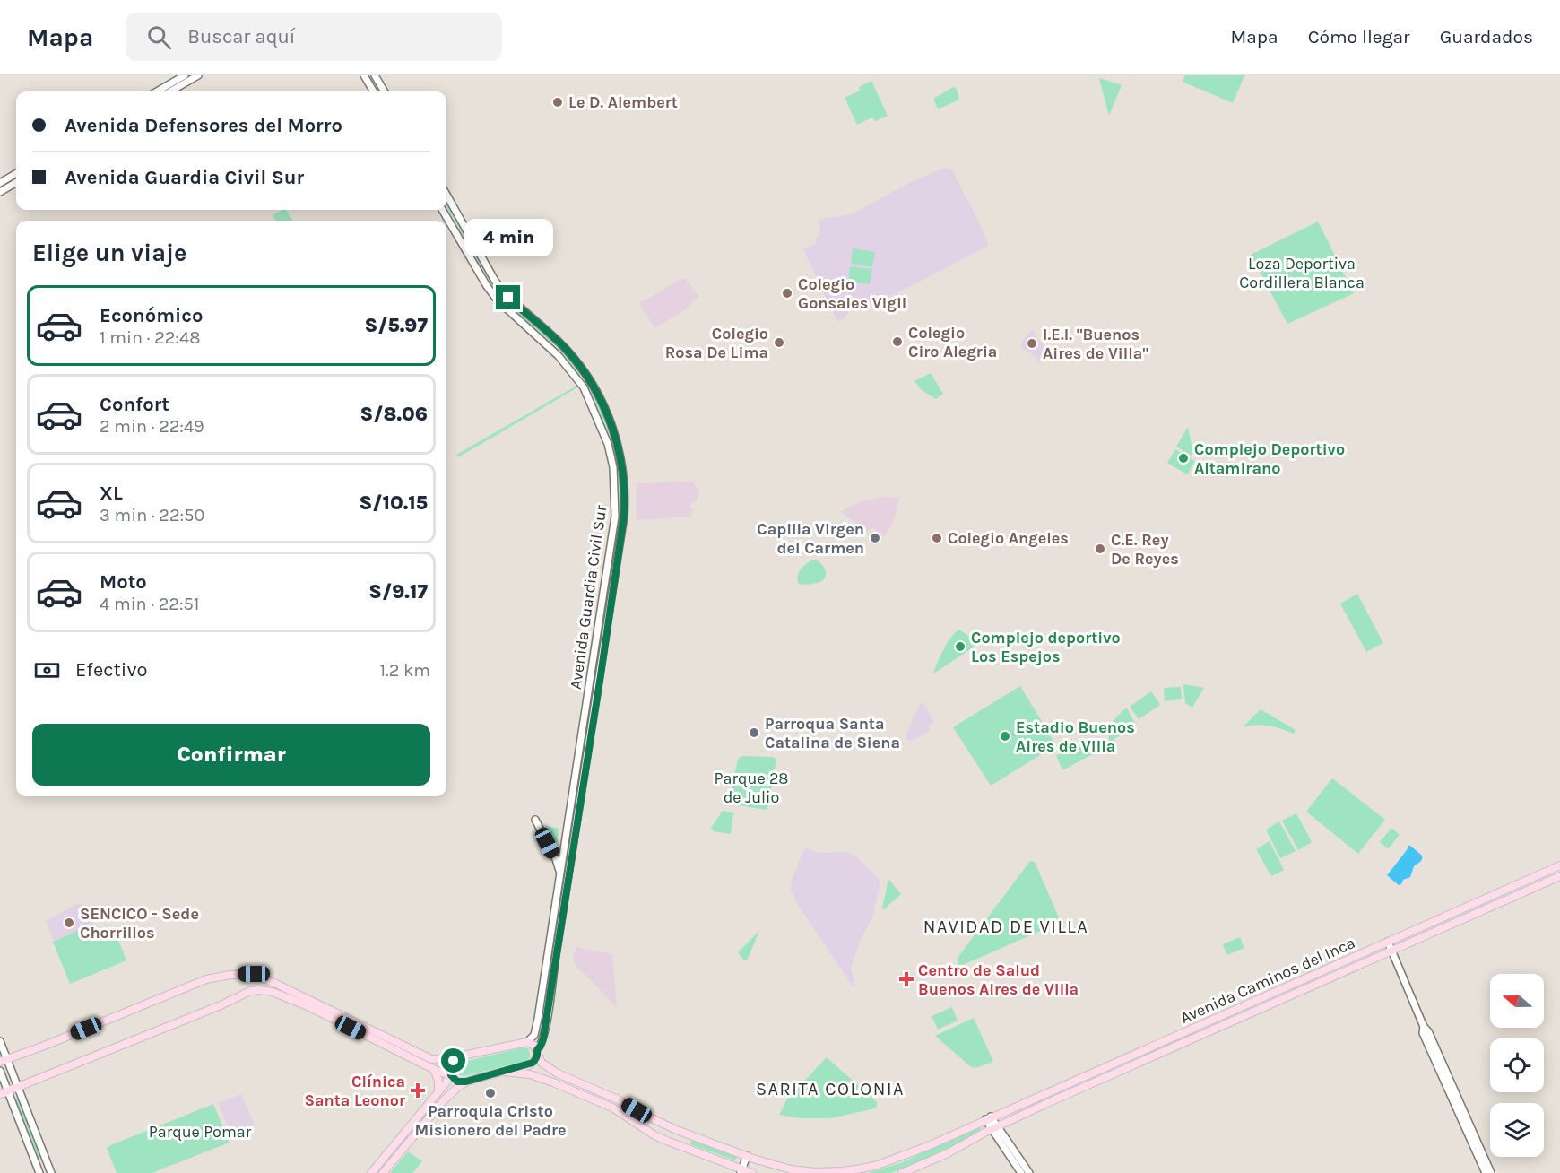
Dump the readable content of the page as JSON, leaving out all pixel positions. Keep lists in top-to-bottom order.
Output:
{
  "streets": {
    "main road": ["Avenida Guardia Civil Sur", "Avenida Caminos del Inca"]
  },
  "crossings": [
    ["Avenida Guardia Civil Sur", "Avenida Caminos del Inca"]
  ],
  "districts": ["NAVIDAD DE VILLA", "SARITA COLONIA"],
  "parks": ["Loza Deportiva Cordillera Blanca", "Parque 28 de Julio", "Parque Pomar"],
  "places": {
    "other": [
      "Le D. Alembert",
      "Colegio Gonsales Vigil",
      "Colegio Ciro Alegria",
      "Colegio Rosa De Lima",
      "I.E.I. \"Buenos Aires de Villa\"",
      "Complejo Deportivo Altamirano",
      "Capilla Virgen del Carmen",
      "Colegio Angeles",
      "C.E. Rey De Reyes",
      "Complejo deportivo Los Espejos",
      "Parroqua Santa Catalina de Siena",
      "Estadio Buenos Aires de Villa",
      "SENCICO - Sede Chorrillos",
      "Parroquia Cristo Misionero del Padre"
    ],
    "health": ["Centro de Salud Buenos Aires de Villa", "Clínica Santa Leonor"]
  },
  "north": "left",
  "page": {
    "header": "Mapa",
    "search": "Buscar aquí",
    "nav": ["Mapa", "Cómo llegar", "Guardados"],
    "banner": ["Avenida Defensores del Morro", "Avenida Guardia Civil Sur"],
    "bubble": "4 min",
    "heading": "Elige un viaje",
    "list": [
      {
        "name": "Económico",
        "note": "1 min · 22:48",
        "value": "S/5.97"
      },
      {
        "name": "Confort",
        "note": "2 min · 22:49",
        "value": "S/8.06"
      },
      {
        "name": "XL",
        "note": "3 min · 22:50",
        "value": "S/10.15"
      },
      {
        "name": "Moto",
        "note": "4 min · 22:51",
        "value": "S/9.17"
      }
    ],
    "pay": ["Efectivo", "1.2 km"],
    "buttons": "Confirmar"
  }
}
